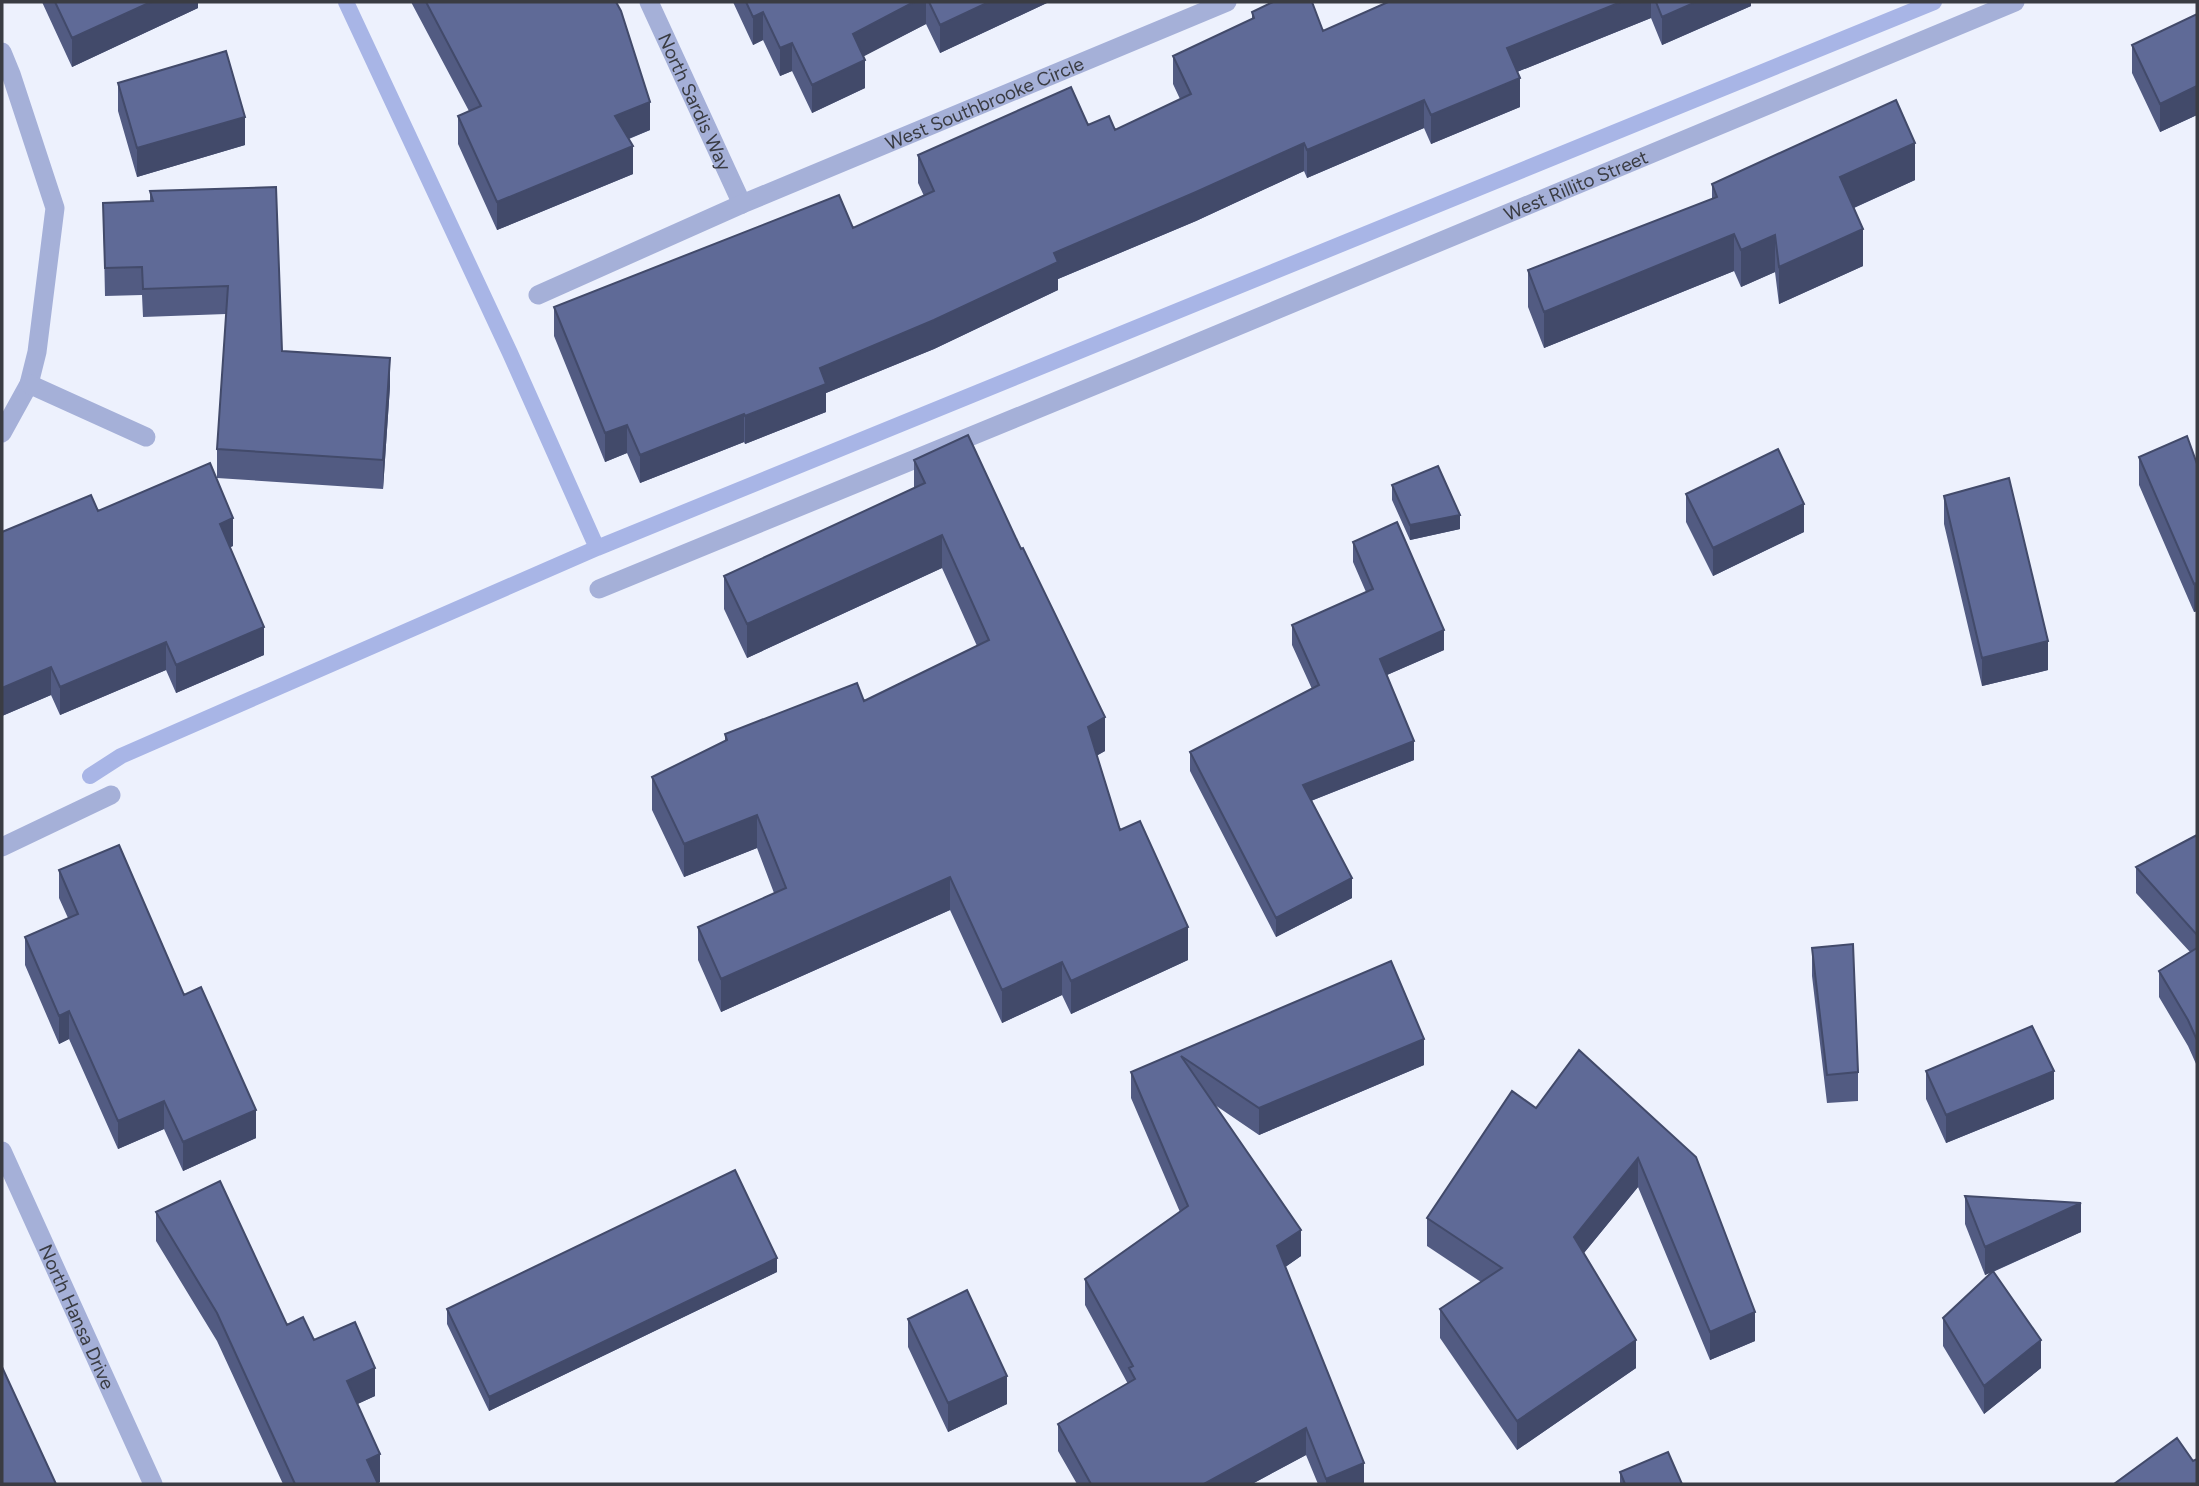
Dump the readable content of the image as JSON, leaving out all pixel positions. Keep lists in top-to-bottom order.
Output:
{
  "streets": {
    "street": [
      "North Sardis Way",
      "West Southbrooke Circle",
      "West Rillito Street",
      "North Hansa Drive"
    ]
  },
  "crossings": [
    ["North Sardis Way", "West Southbrooke Circle"]
  ]
}
